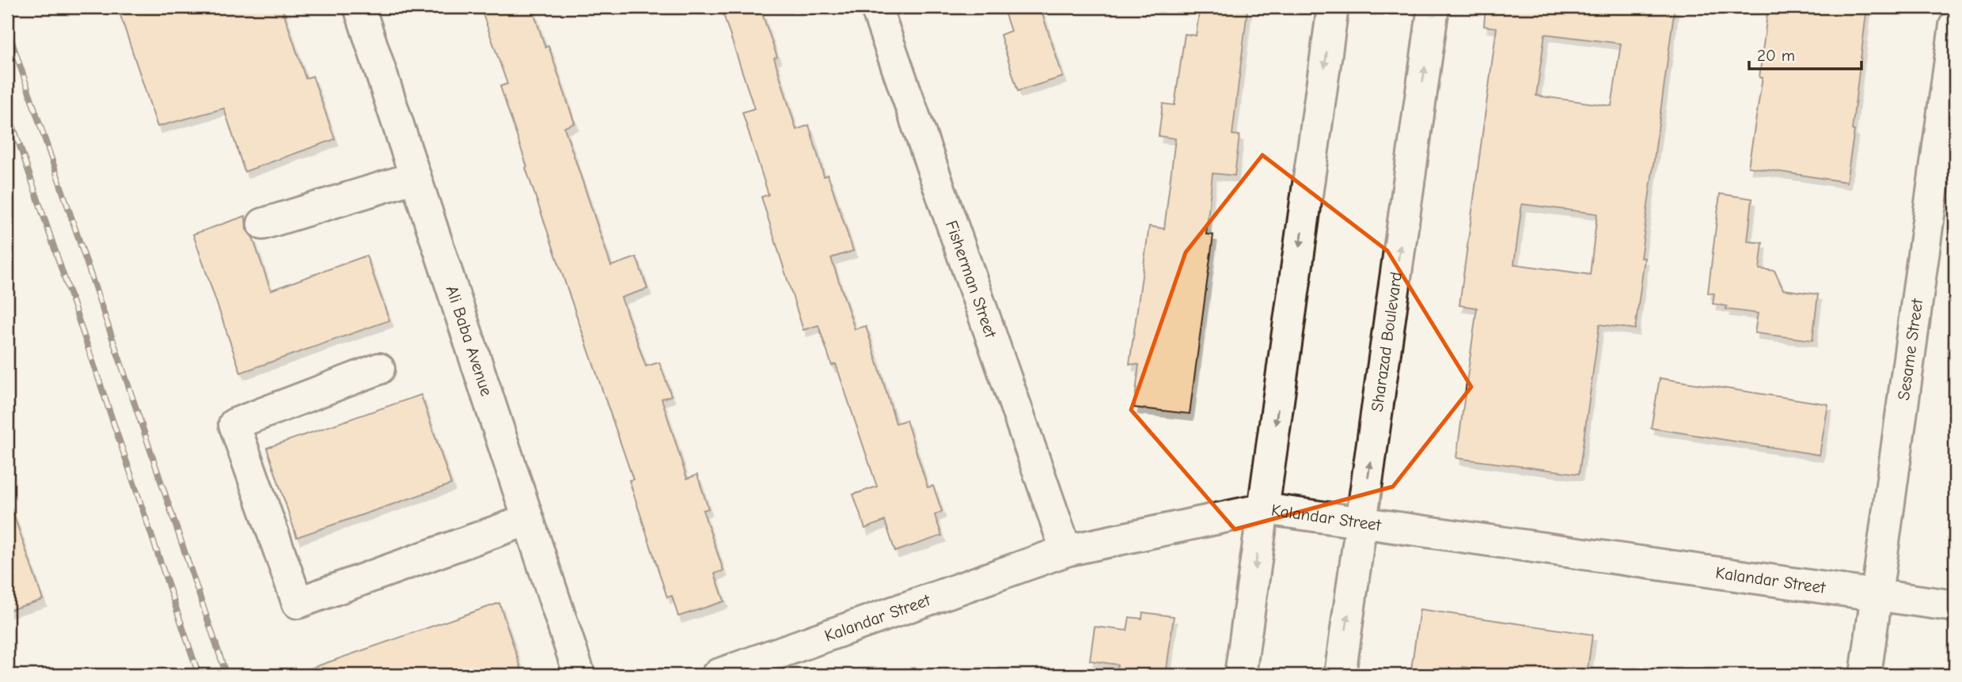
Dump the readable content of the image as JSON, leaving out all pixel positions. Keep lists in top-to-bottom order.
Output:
{
  "streets": {
    "street": [
      "Fisherman Street",
      "Ali Baba Avenue",
      "Sharazad Boulevard",
      "Sesame Street",
      "Kalandar Street"
    ]
  },
  "crossings": [
    ["Fisherman Street", "Kalandar Street"],
    ["Sharazad Boulevard", "Kalandar Street"],
    ["Sesame Street", "Kalandar Street"]
  ],
  "scale_bar": "20 m"
}
